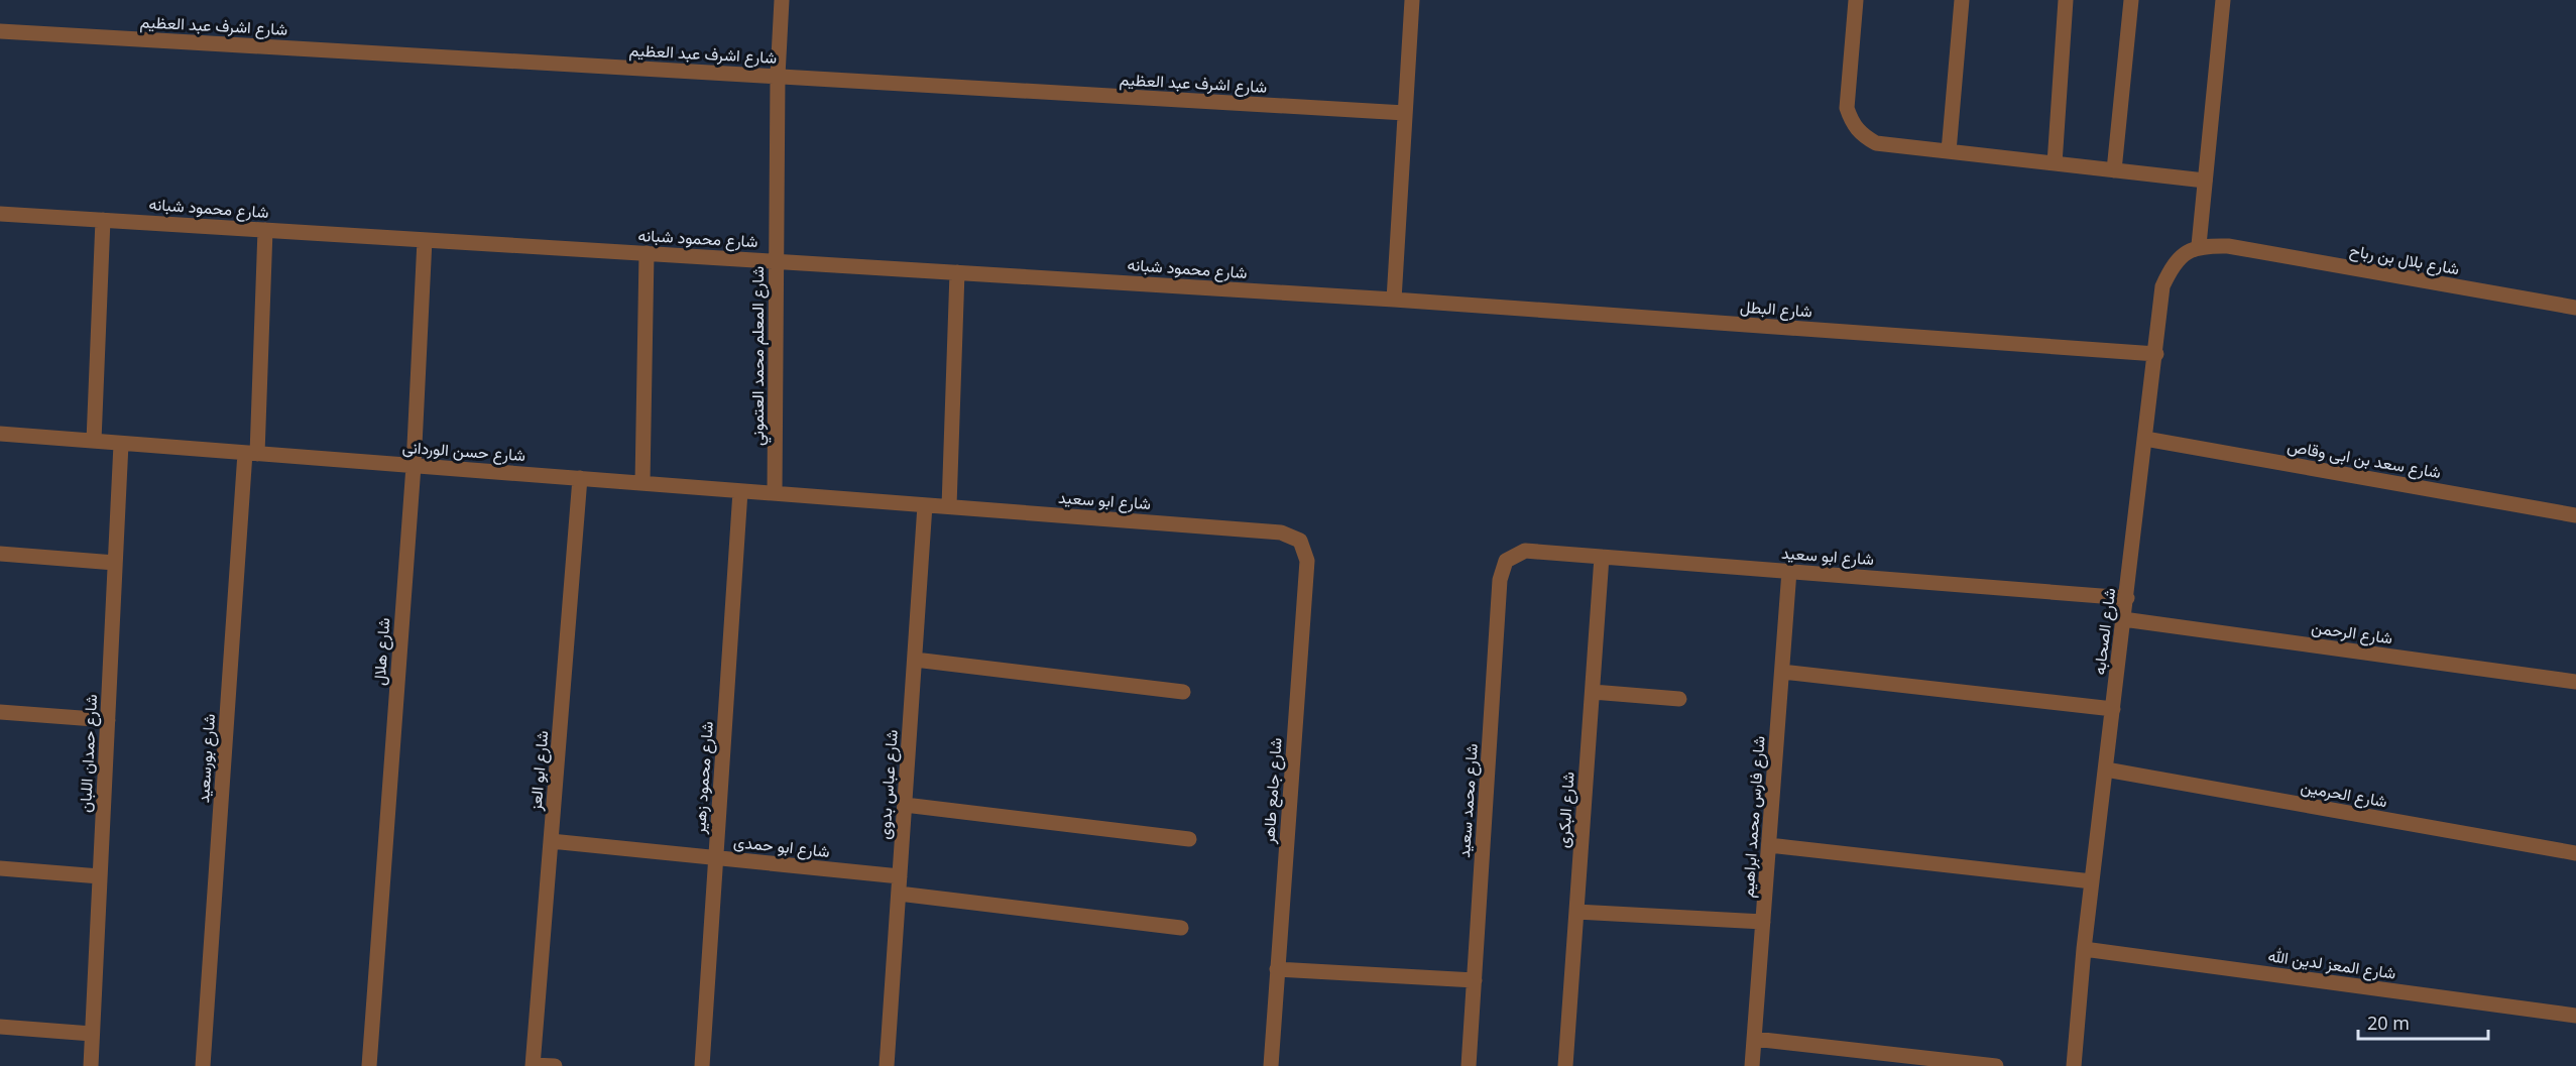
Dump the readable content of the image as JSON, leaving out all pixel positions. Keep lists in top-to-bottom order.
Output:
{
  "streets": {
    "street": [
      "شارع اشرف عبد العظيم",
      "شارع محمود شبانه",
      "شارع بلال بن رباح",
      "شارع البطل",
      "شارع المعلم محمد العتموني",
      "شارع حسن الوردانى",
      "شارع سعد بن ابى وقاص",
      "شارع ابو سعيد",
      "شارع الصحابه",
      "شارع الرحمن",
      "شارع هلال",
      "شارع حمدان اللبان",
      "شارع بورسعيد",
      "شارع ابو العز",
      "شارع محمود زهير",
      "شارع عباس بدوى",
      "شارع جامع طاهر",
      "شارع الحرمين",
      "شارع محمد سعيد",
      "شارع البكرى",
      "شارع فارس محمد ابراهيم",
      "شارع ابو حمدى",
      "شارع المعز لدين الله"
    ]
  },
  "crossings": [
    ["شارع اشرف عبد العظيم", "شارع المعلم محمد العتموني"],
    ["شارع محمود شبانه", "شارع البطل"],
    ["شارع محمود شبانه", "شارع المعلم محمد العتموني"],
    ["شارع محمود شبانه", "شارع هلال"],
    ["شارع محمود شبانه", "شارع بورسعيد"],
    ["شارع بلال بن رباح", "شارع الصحابه"],
    ["شارع البطل", "شارع الصحابه"],
    ["شارع المعلم محمد العتموني", "شارع حسن الوردانى"],
    ["شارع حسن الوردانى", "شارع ابو سعيد"],
    ["شارع حسن الوردانى", "شارع هلال"],
    ["شارع حسن الوردانى", "شارع حمدان اللبان"],
    ["شارع حسن الوردانى", "شارع بورسعيد"],
    ["شارع حسن الوردانى", "شارع ابو العز"],
    ["شارع حسن الوردانى", "شارع محمود زهير"],
    ["شارع حسن الوردانى", "شارع عباس بدوى"],
    ["شارع سعد بن ابى وقاص", "شارع الصحابه"],
    ["شارع ابو سعيد", "شارع الصحابه"],
    ["شارع ابو سعيد", "شارع عباس بدوى"],
    ["شارع ابو سعيد", "شارع جامع طاهر"],
    ["شارع ابو سعيد", "شارع محمد سعيد"],
    ["شارع ابو سعيد", "شارع البكرى"],
    ["شارع ابو سعيد", "شارع فارس محمد ابراهيم"],
    ["شارع الصحابه", "شارع الرحمن"],
    ["شارع الصحابه", "شارع الحرمين"],
    ["شارع الصحابه", "شارع المعز لدين الله"],
    ["شارع ابو العز", "شارع ابو حمدى"],
    ["شارع محمود زهير", "شارع ابو حمدى"],
    ["شارع عباس بدوى", "شارع ابو حمدى"]
  ],
  "scale_bar": "20 m"
}
